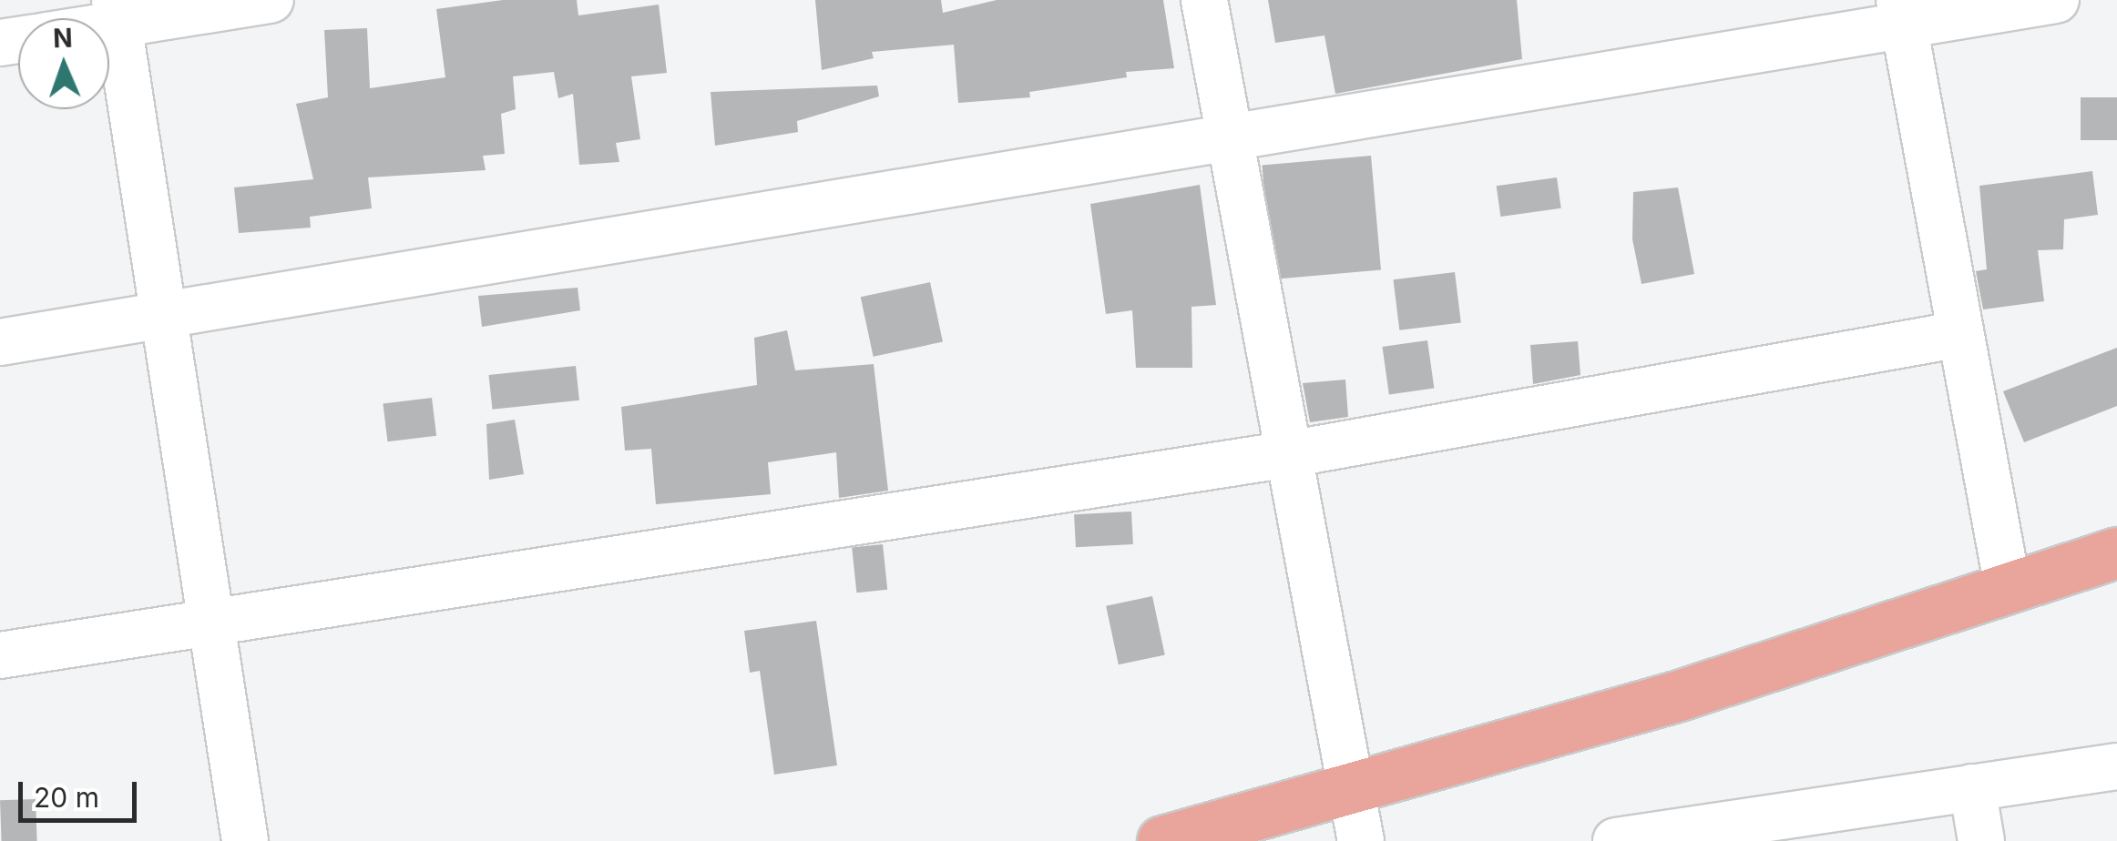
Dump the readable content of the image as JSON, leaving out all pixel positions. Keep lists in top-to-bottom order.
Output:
{
  "scale_bar": "20 m",
  "north": "top"
}
